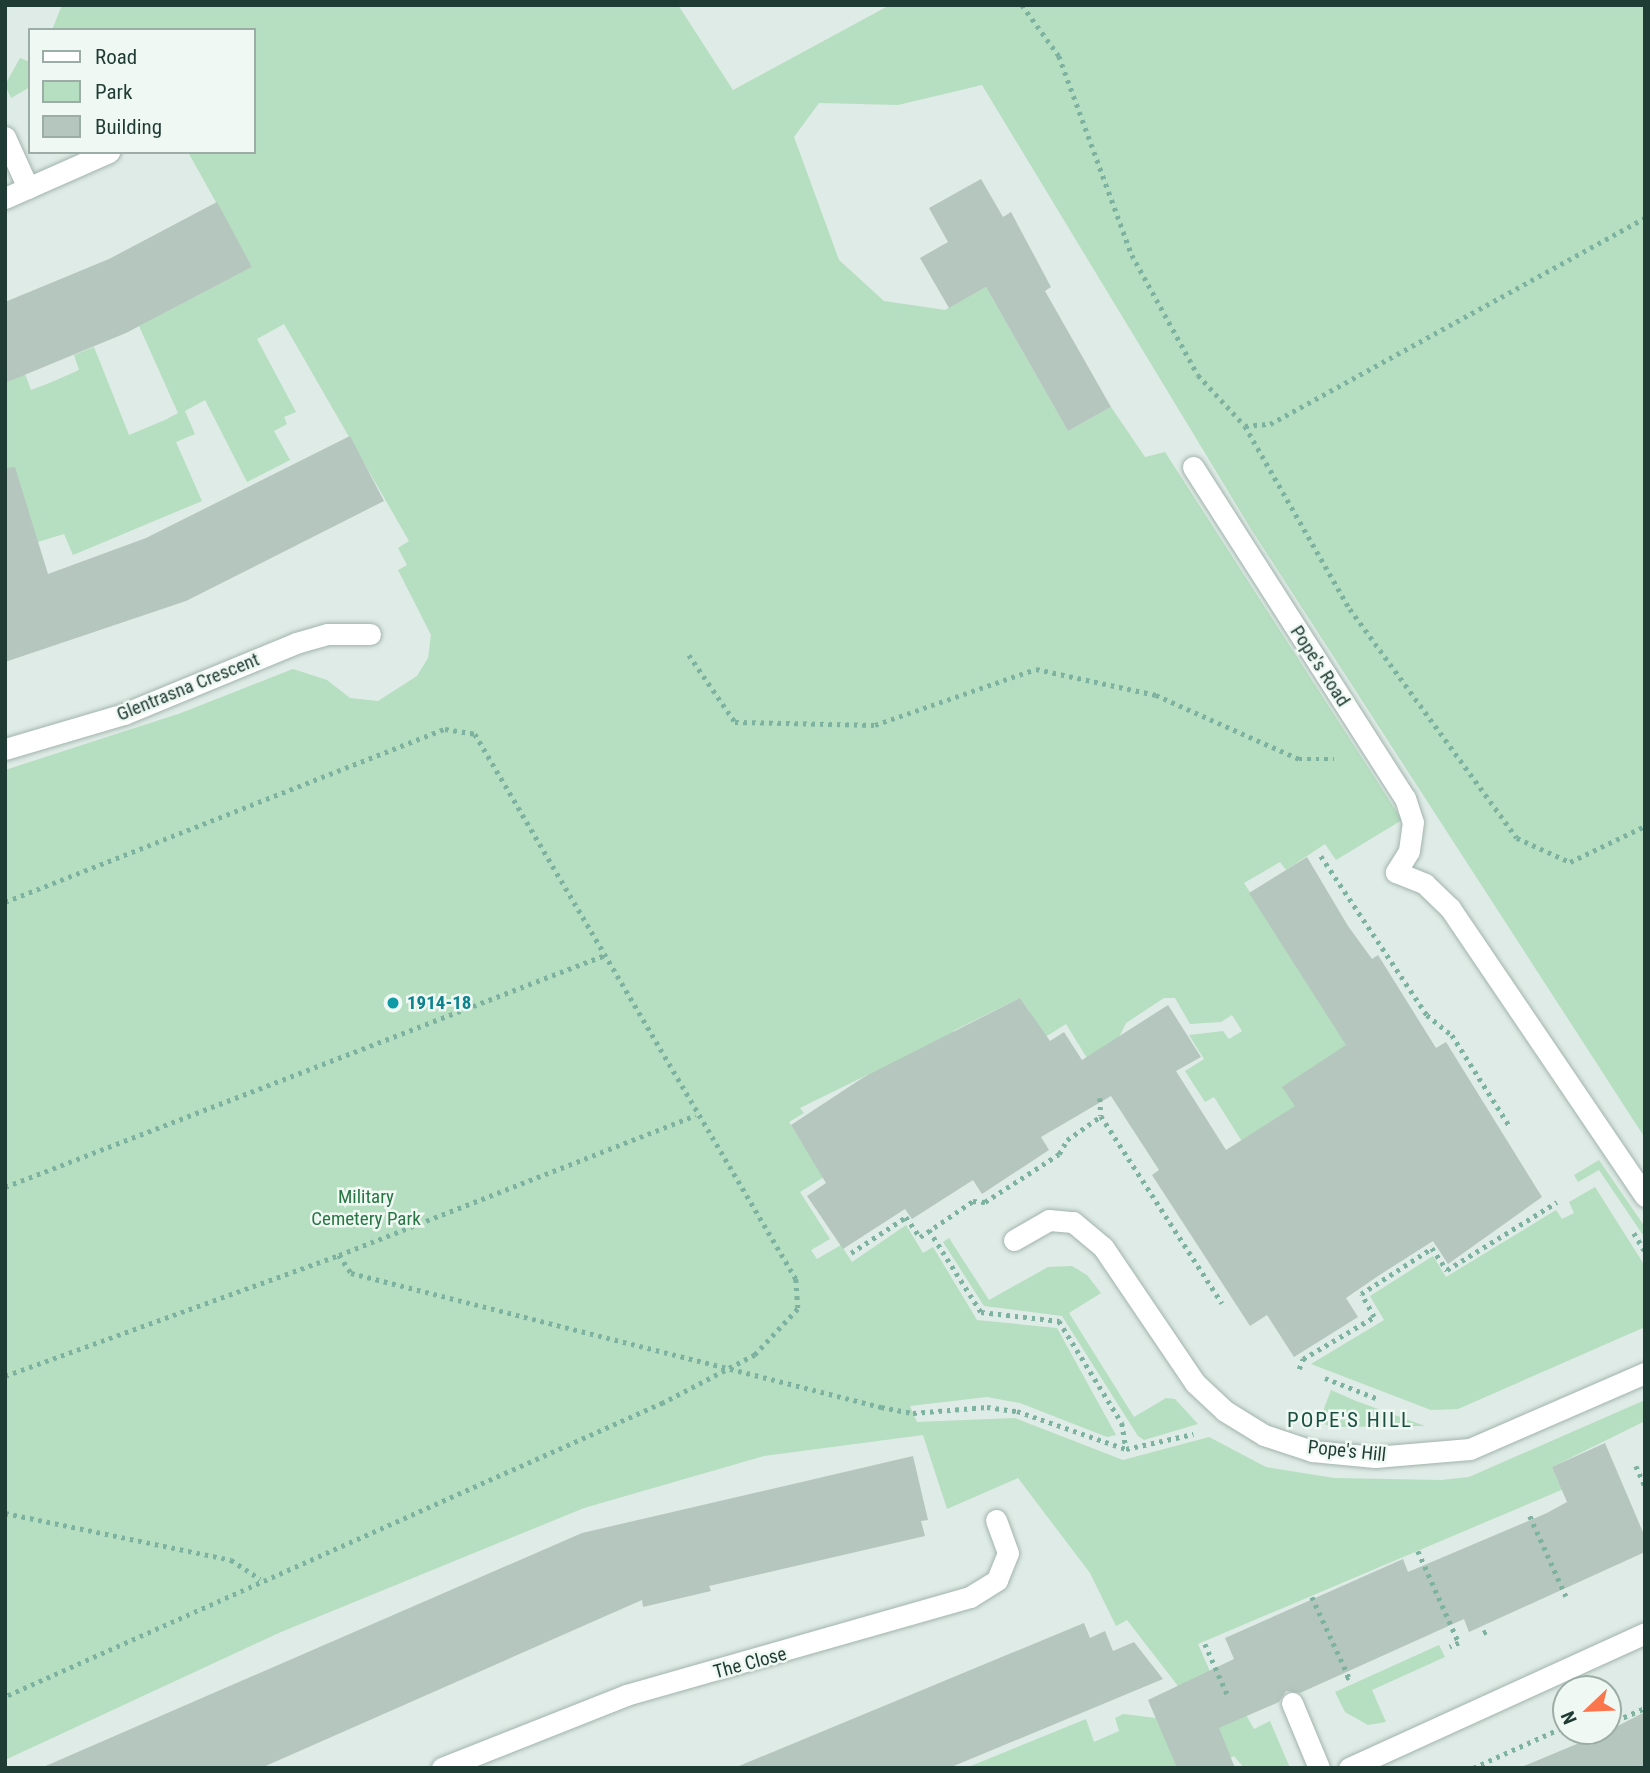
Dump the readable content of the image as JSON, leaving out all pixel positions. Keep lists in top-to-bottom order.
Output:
{
  "streets": {
    "street": [
      "Pope's Road",
      "Glentrasna Crescent",
      "Pope's Hill",
      "The Close"
    ]
  },
  "districts": ["POPE'S HILL"],
  "parks": ["Military Cemetery Park"],
  "places": ["1914-18"],
  "legend": ["Road", "Park", "Building"],
  "north": "bottom left"
}
